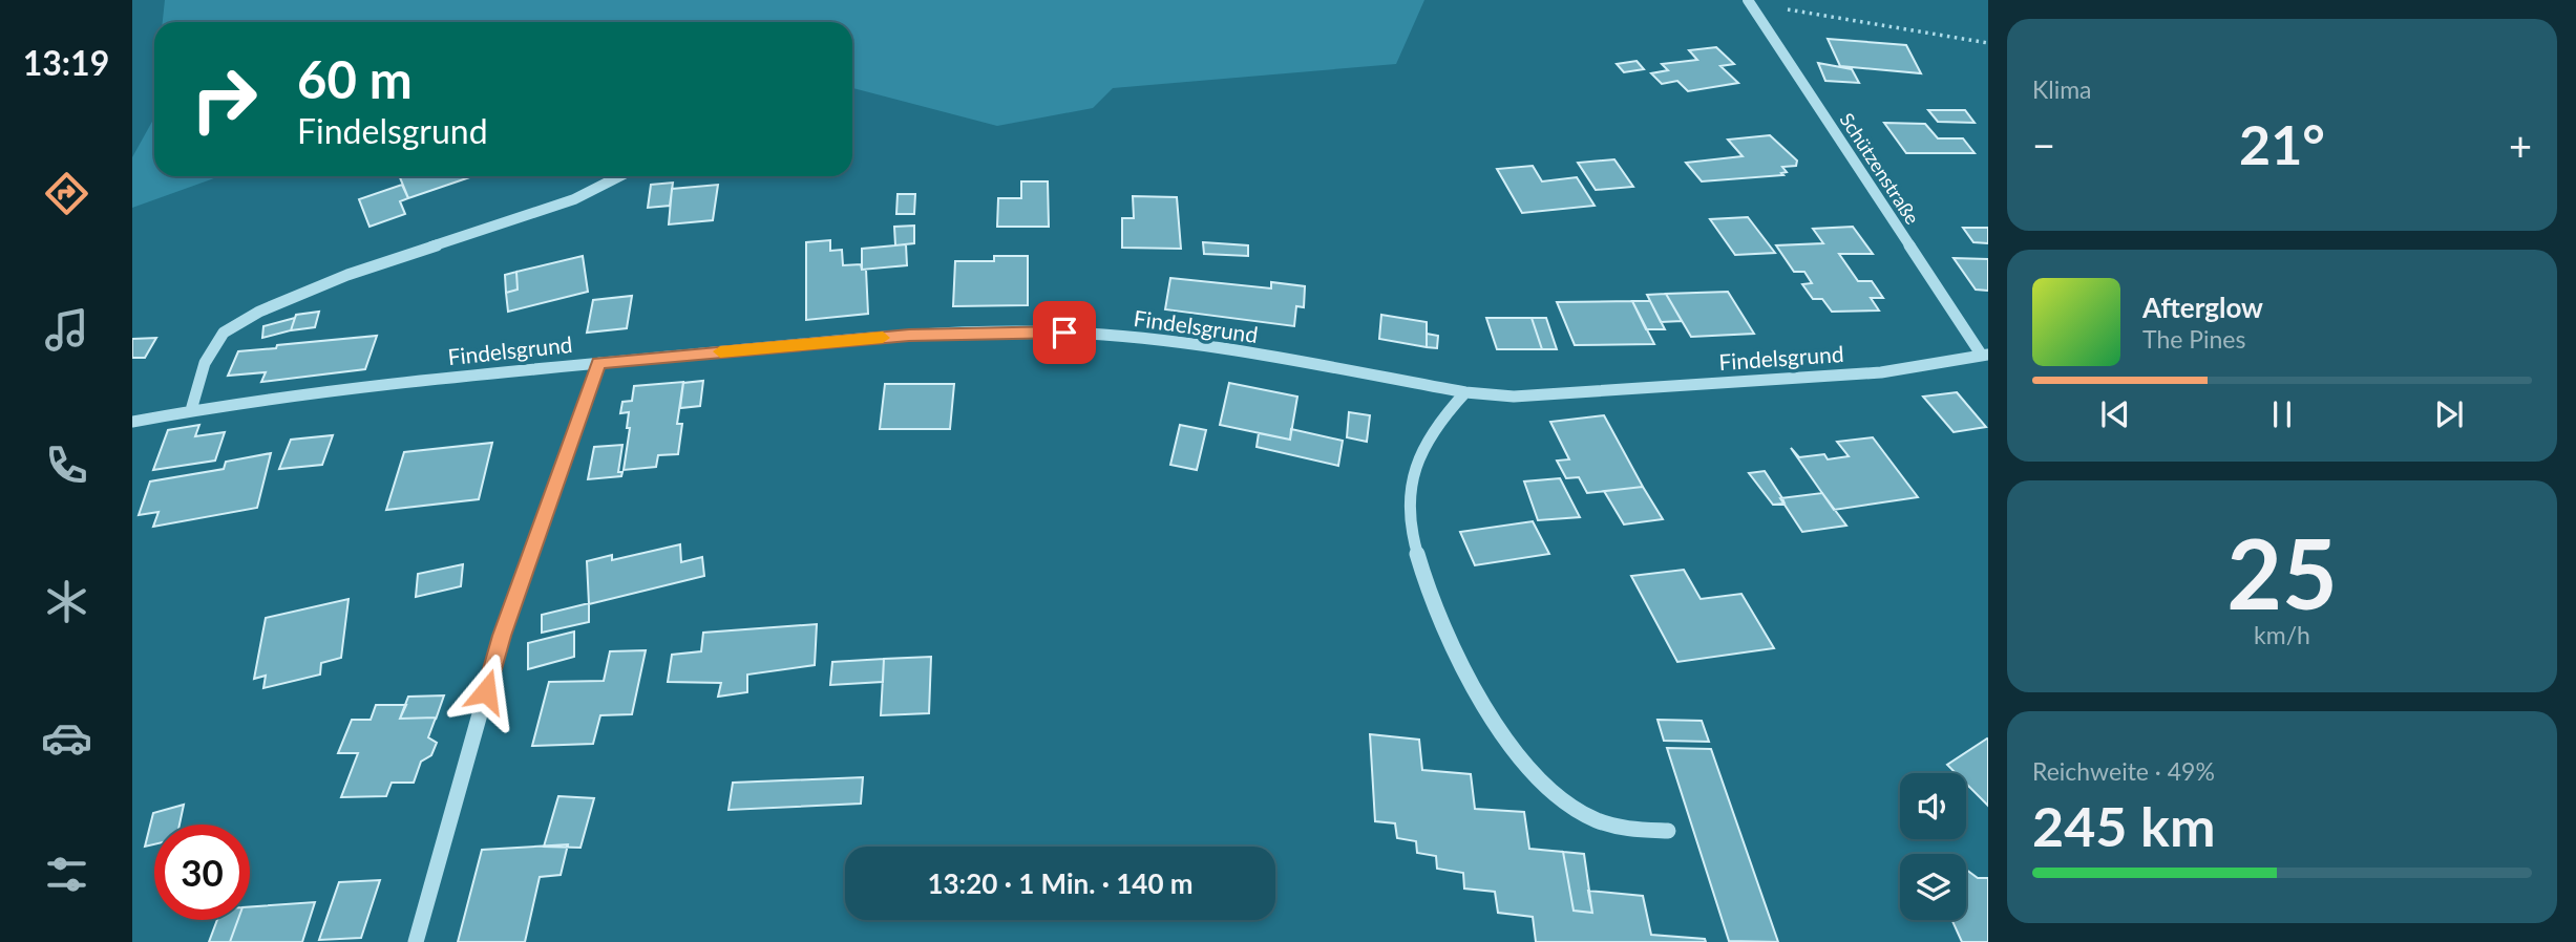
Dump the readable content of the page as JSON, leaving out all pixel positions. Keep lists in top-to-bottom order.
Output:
{
  "streets": {
    "street": ["Schützenstraße", "Findelsgrund"]
  },
  "crossings": [
    ["Schützenstraße", "Findelsgrund"]
  ],
  "page": {
    "tabs": "13:19",
    "tile": [
      "Klima",
      ["25", "km/h"],
      ["Reichweite · 49%", "245 km"]
    ],
    "turn": ["60 m", "Findelsgrund"],
    "heat": ["−", "21°", "+"],
    "song": ["Afterglow", "The Pines"],
    "limit": "30",
    "trip": "13:20 · 1 Min. · 140 m"
  }
}
